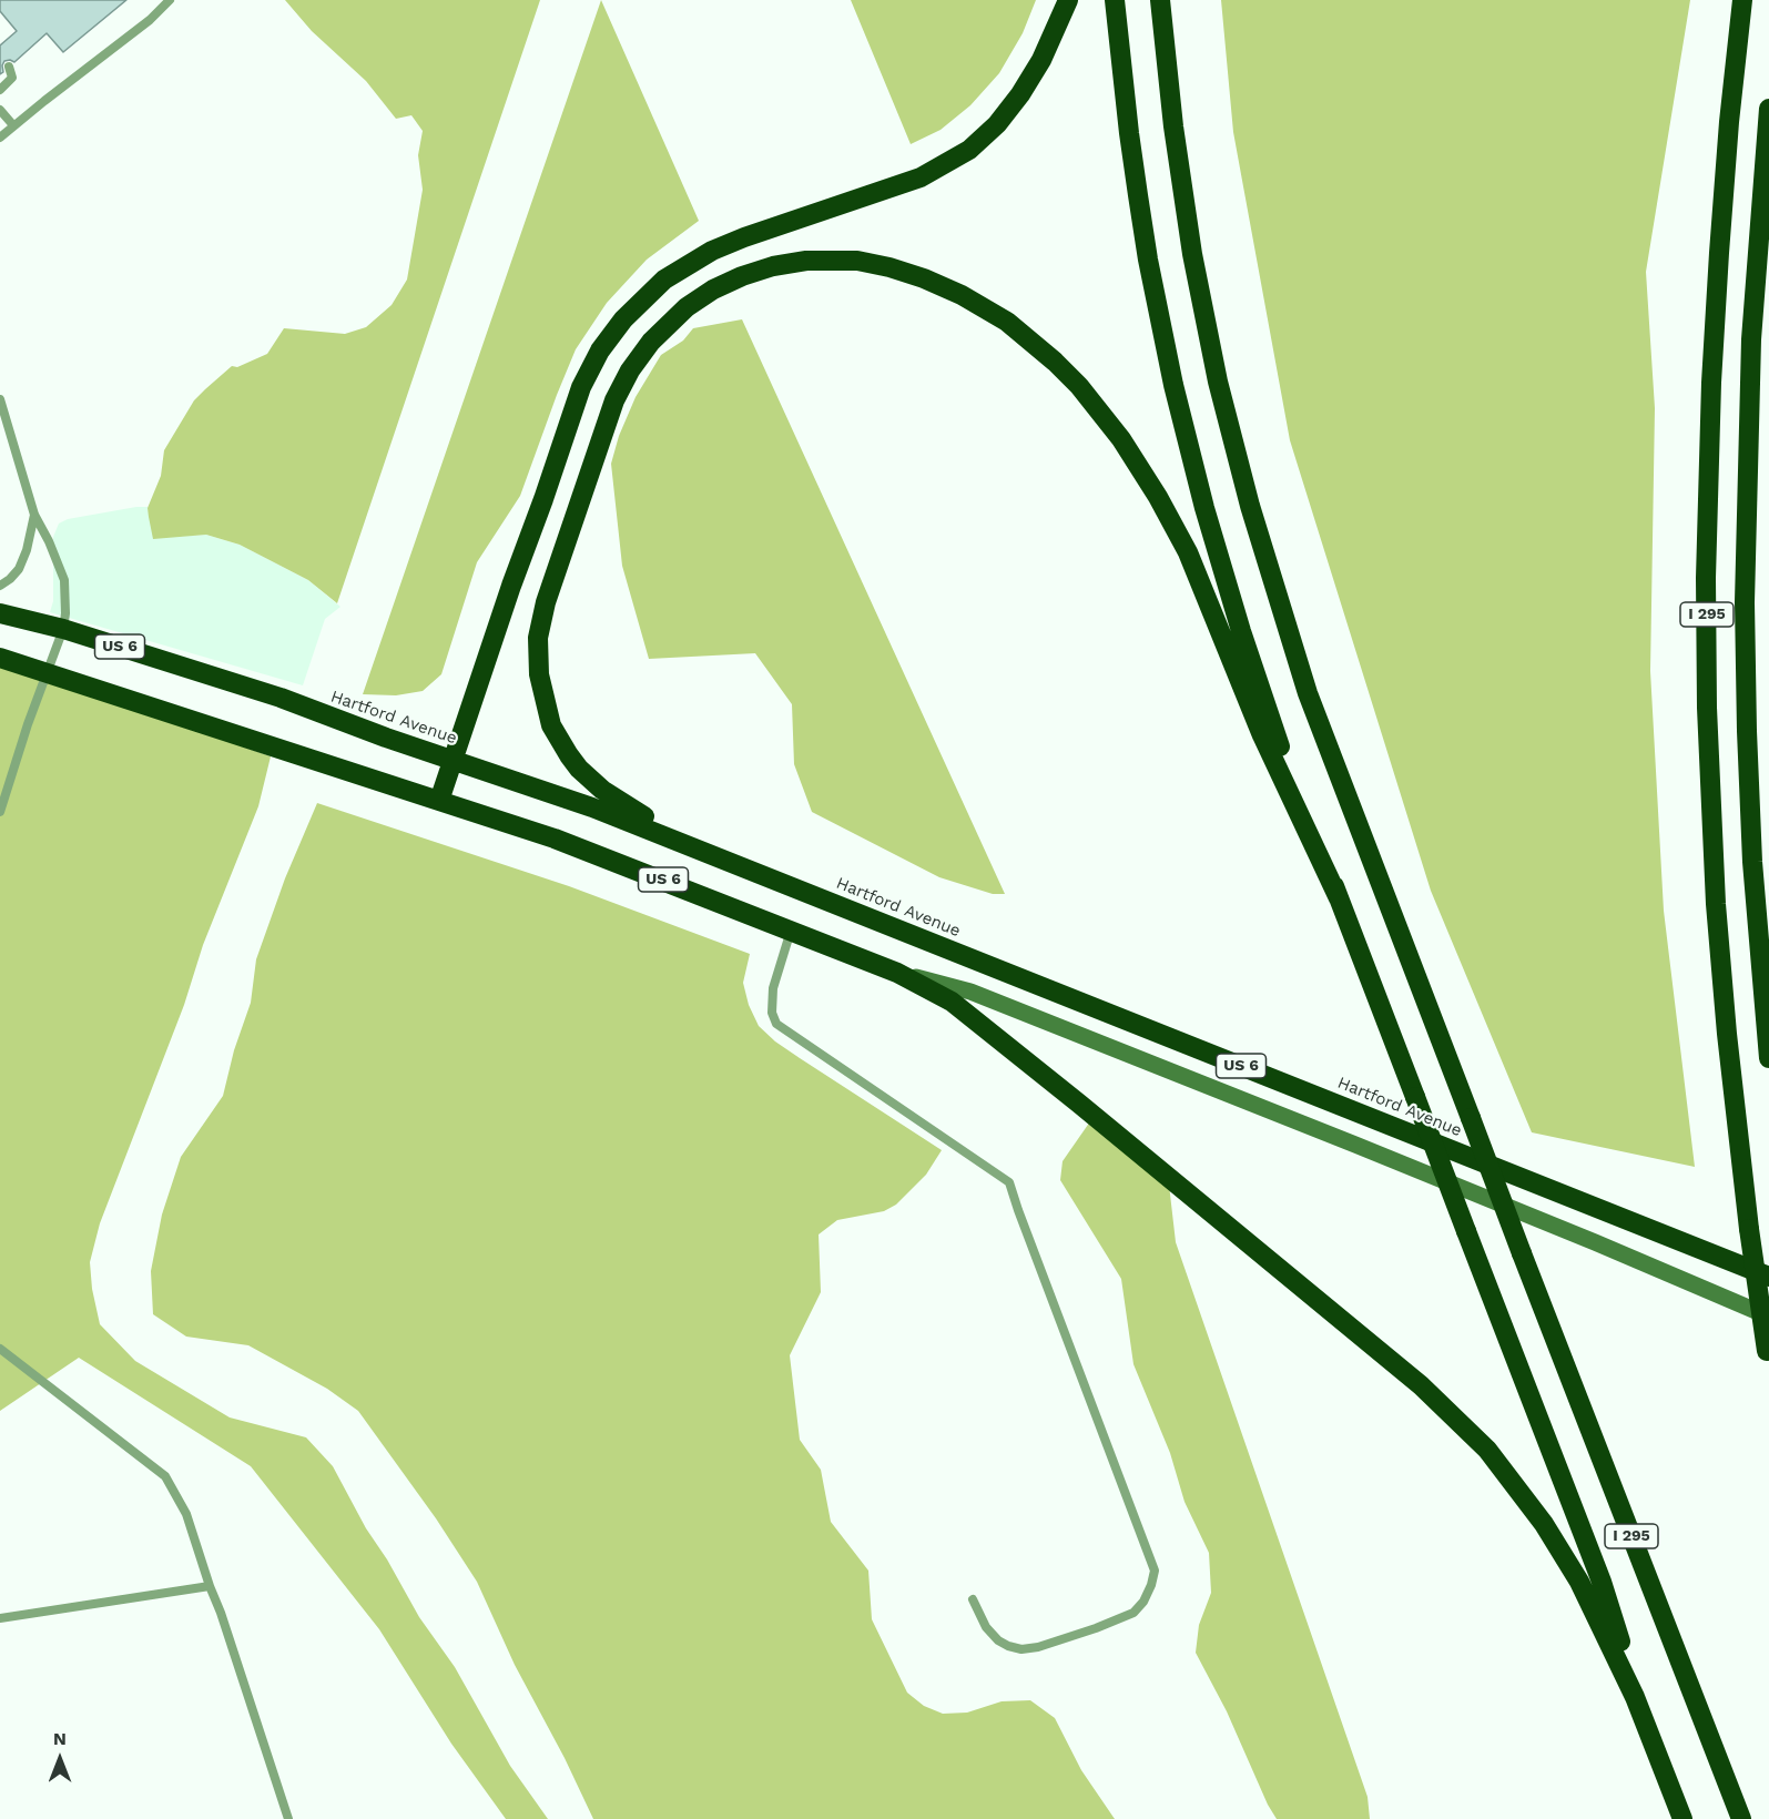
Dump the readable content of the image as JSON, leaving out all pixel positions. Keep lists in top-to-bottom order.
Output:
{
  "streets": {
    "highway": ["I 295", "US 6", "Hartford Avenue"]
  },
  "north": "top"
}
